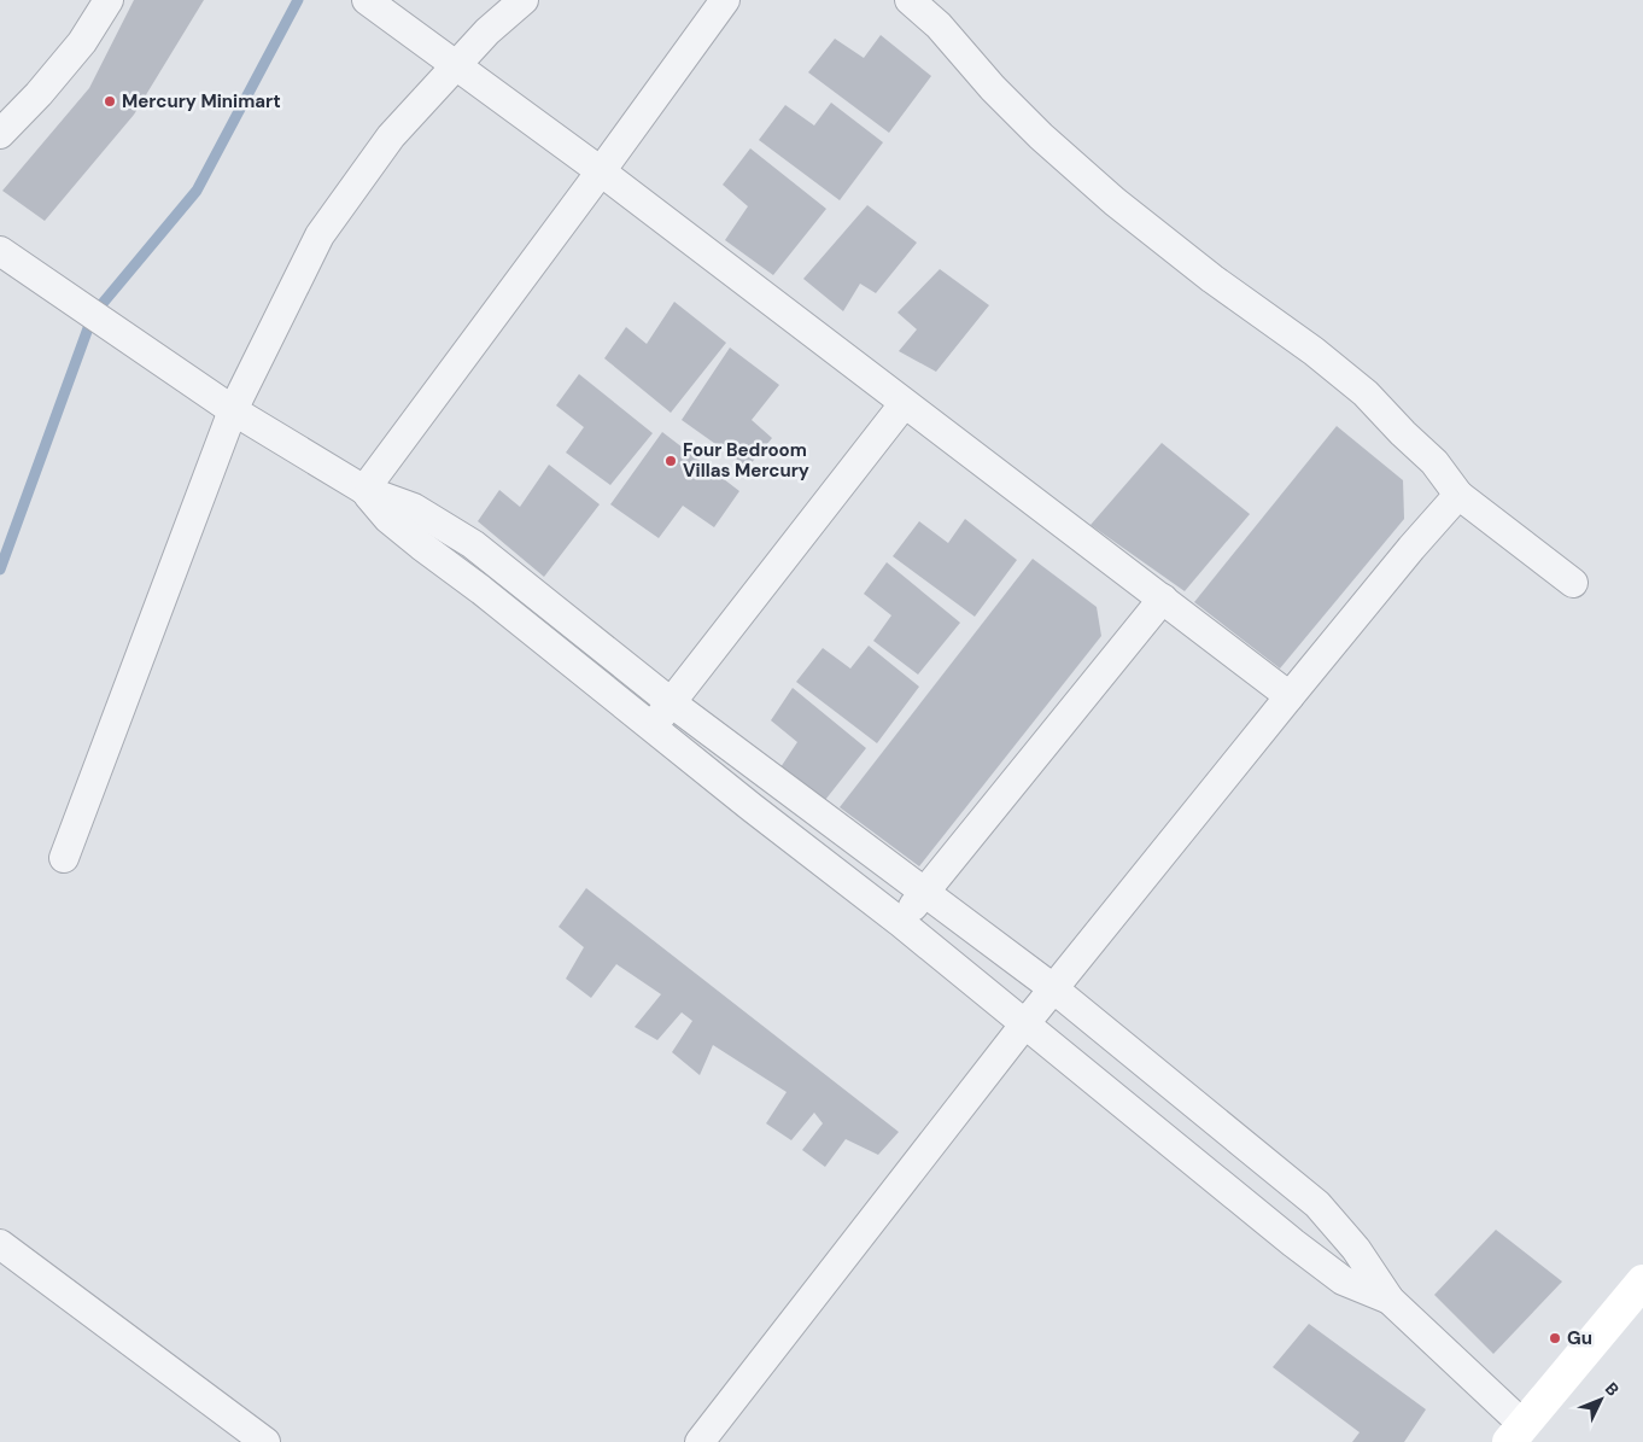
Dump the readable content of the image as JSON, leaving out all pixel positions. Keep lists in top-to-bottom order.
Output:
{
  "places": ["Mercury Minimart", "Four Bedroom Villas Mercury", "Gu"],
  "north": "top right"
}
